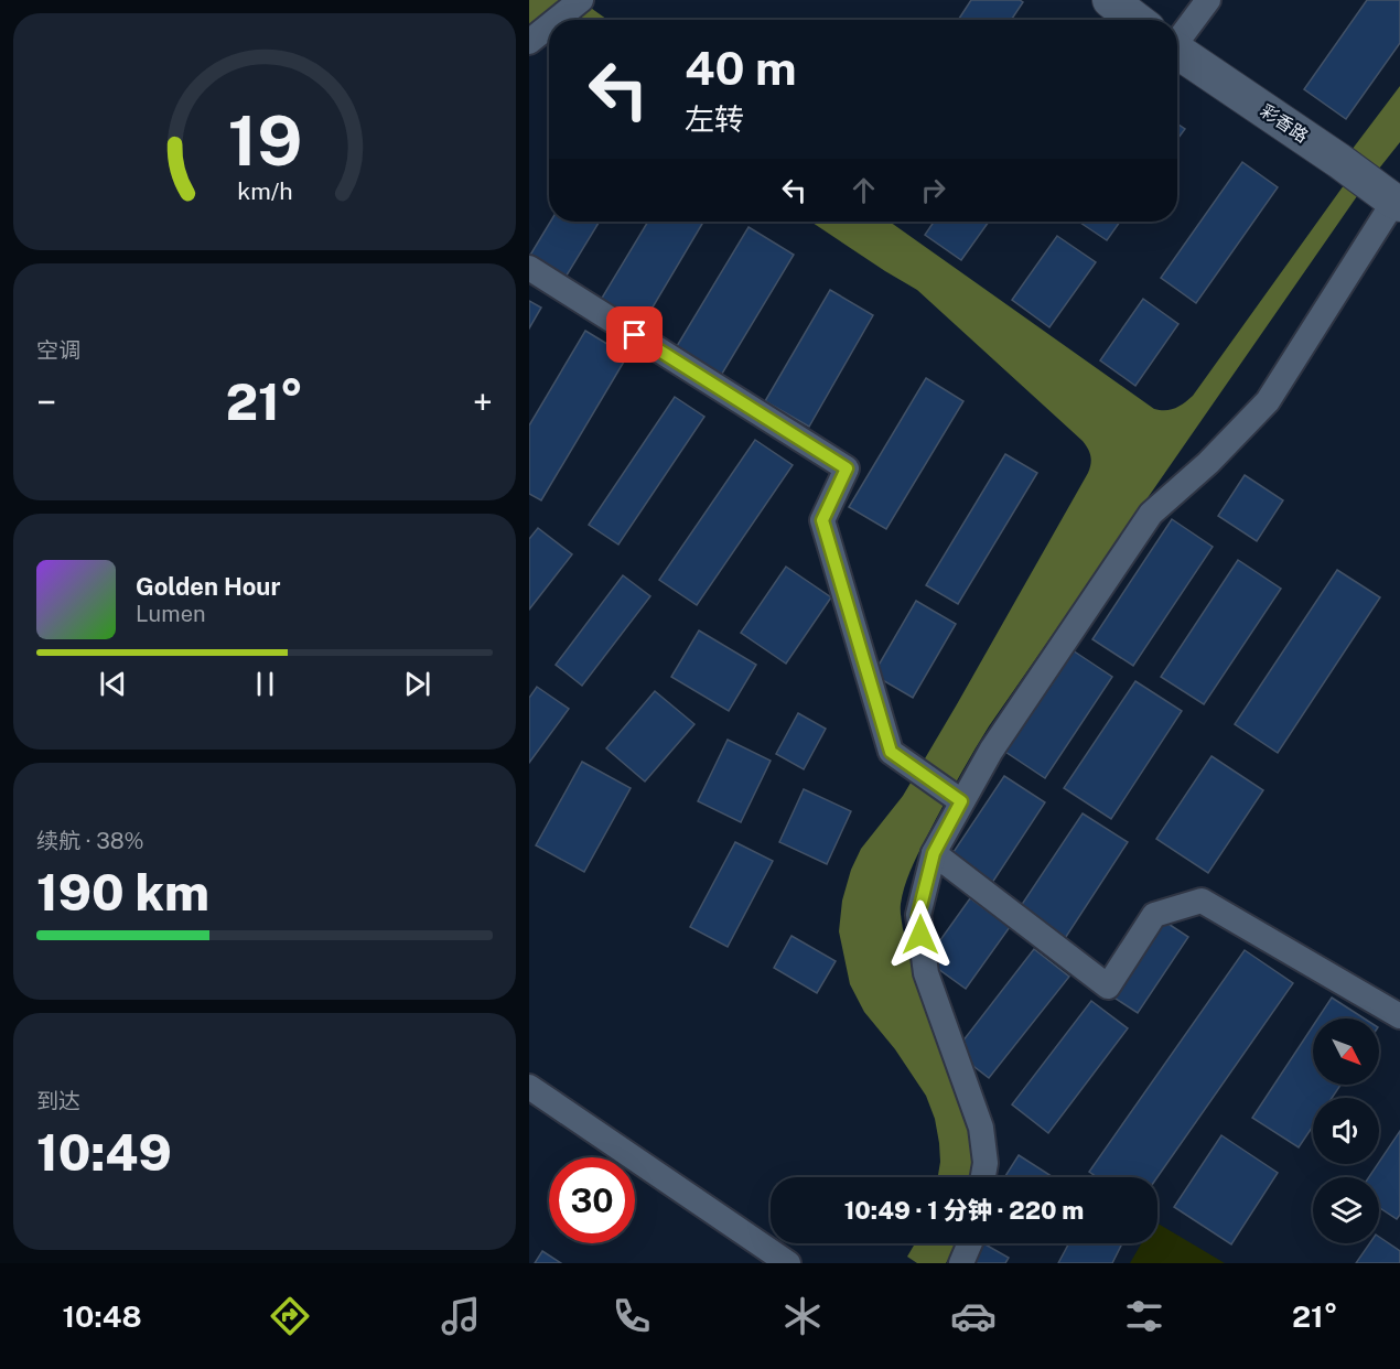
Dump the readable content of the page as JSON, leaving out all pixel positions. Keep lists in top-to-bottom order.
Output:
{
  "streets": {
    "street": ["彩香路"]
  },
  "north": "bottom right",
  "page": {
    "turn": ["40 m", "左转"],
    "tile": [
      "空调",
      ["续航 · 38%", "190 km"],
      ["到达", "10:49"]
    ],
    "heat": ["−", "21°", "+"],
    "song": ["Golden Hour", "Lumen"],
    "limit": "30",
    "trip": "10:49 · 1 分钟 · 220 m",
    "tabs": ["10:48", "21°"],
    "gauge": ["19", "km/h"]
  }
}
